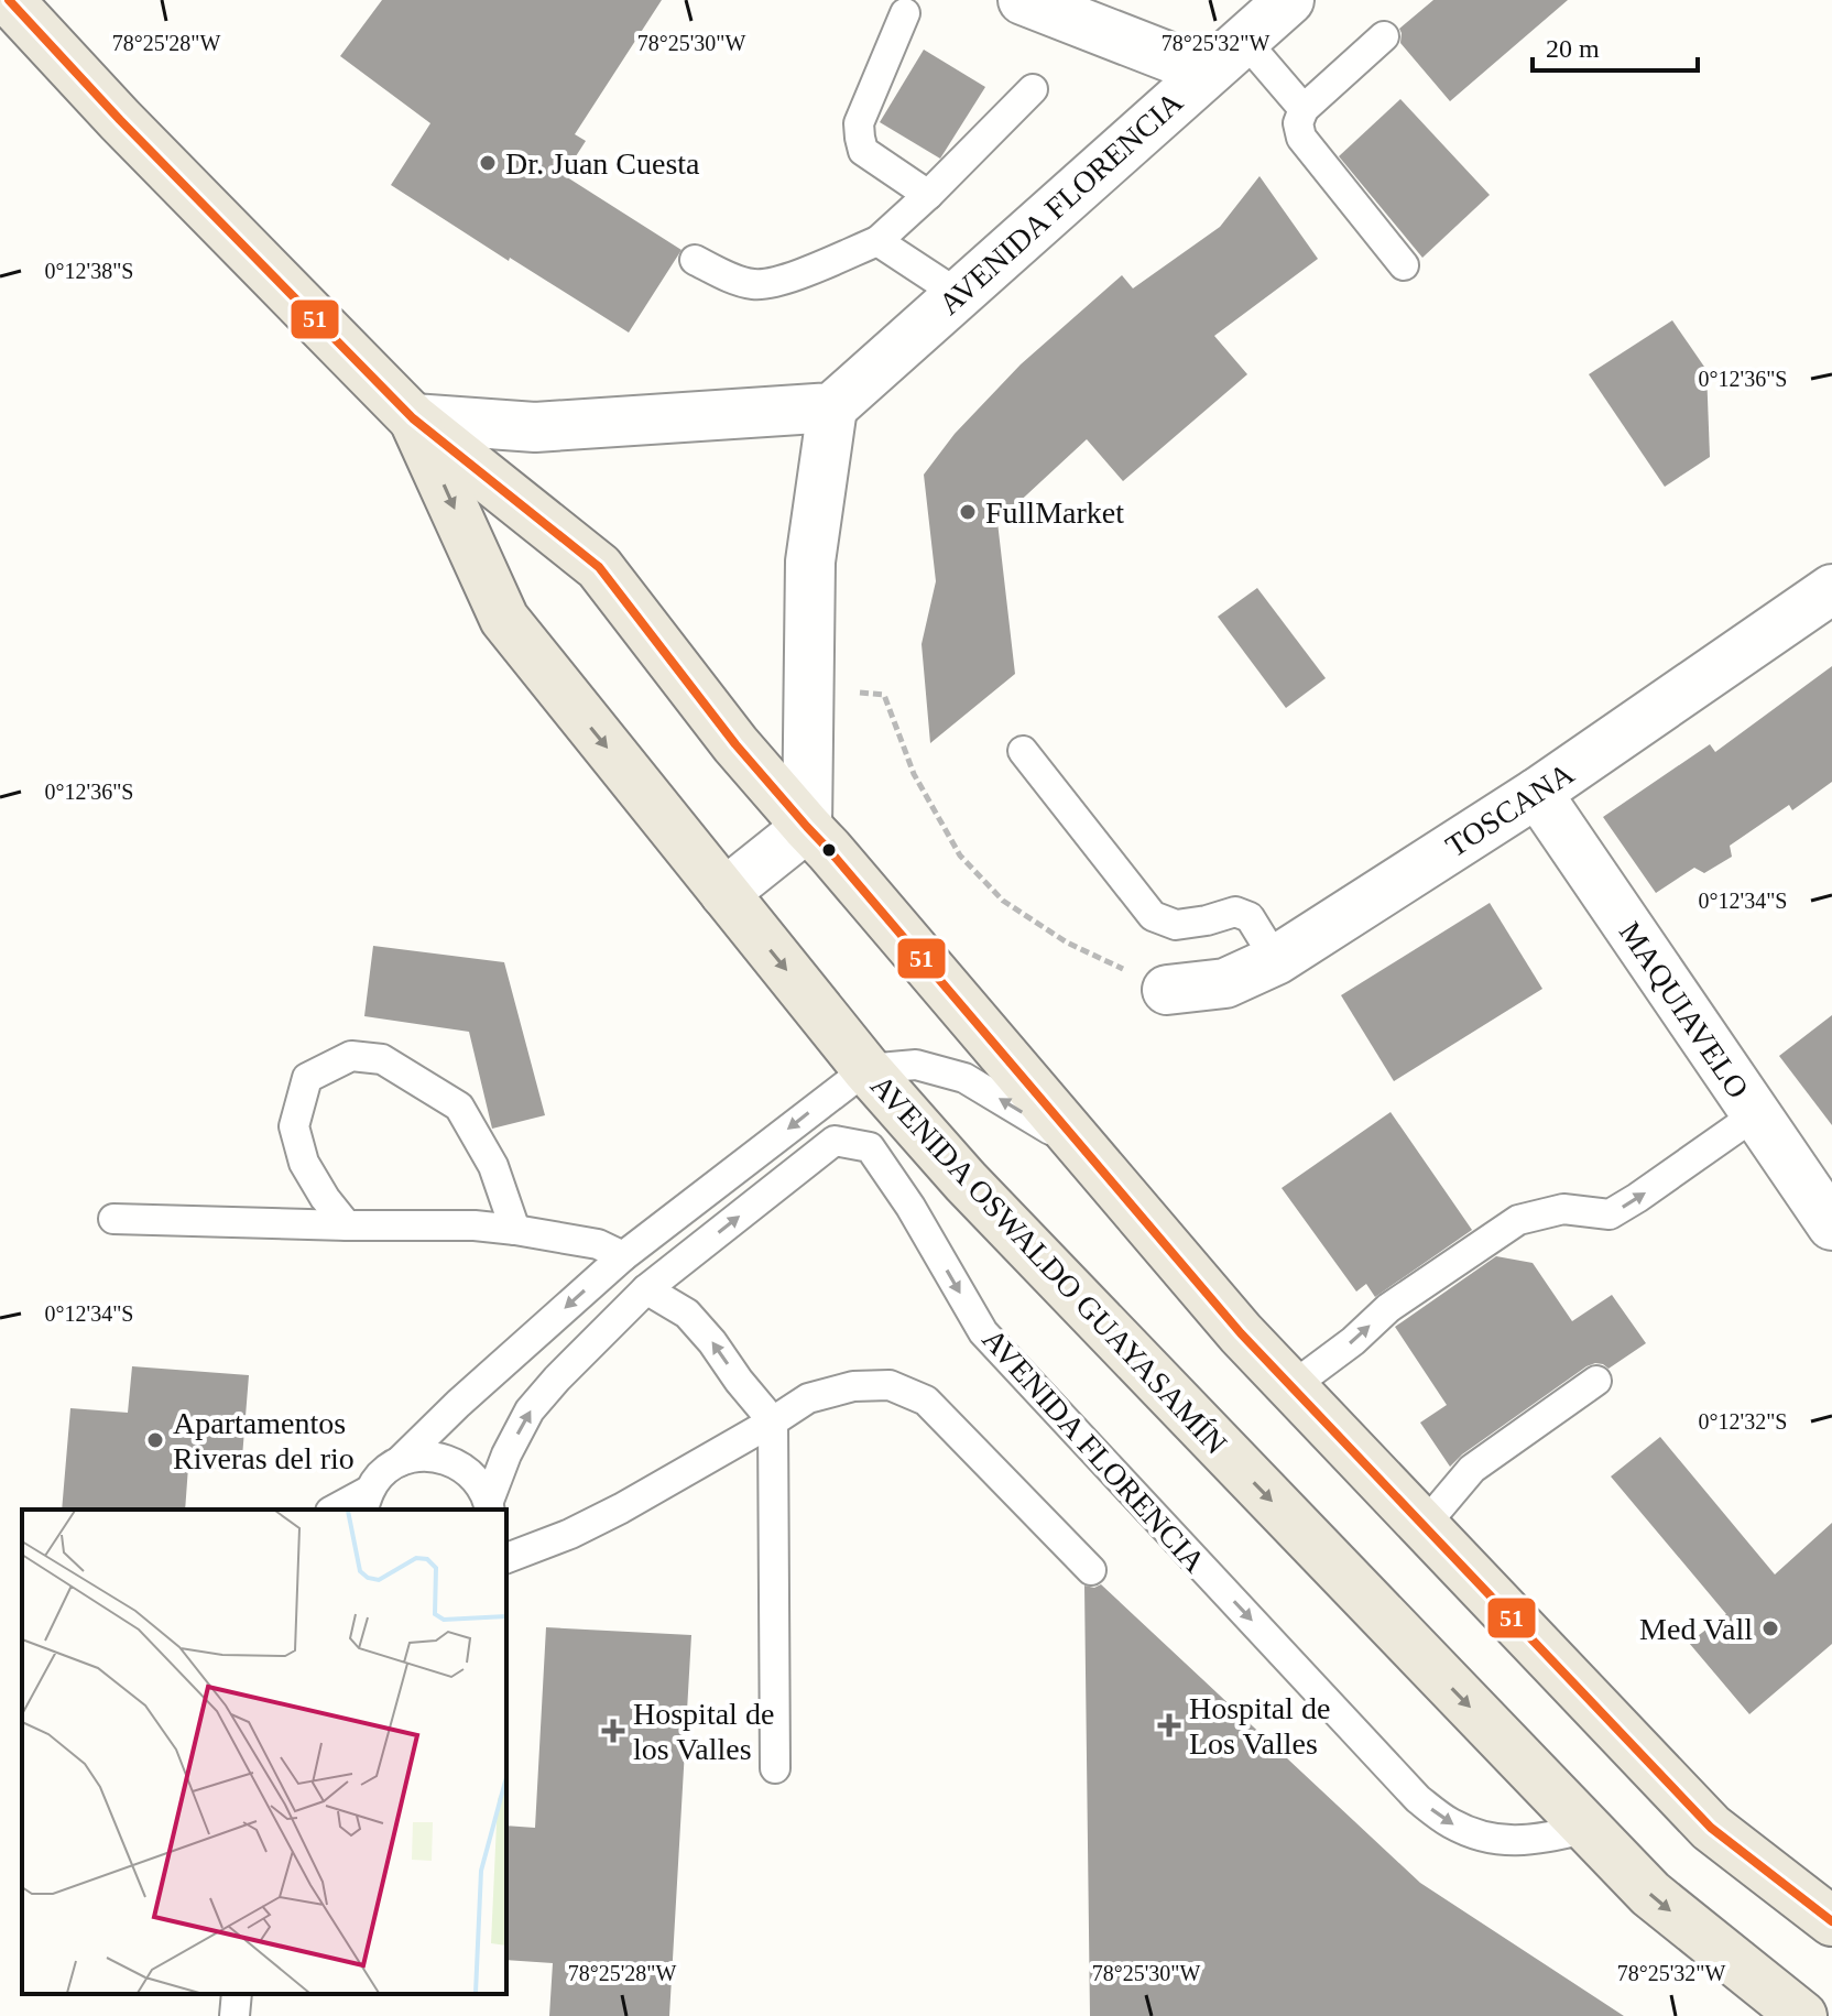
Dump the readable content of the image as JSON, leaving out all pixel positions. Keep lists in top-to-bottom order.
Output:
{
  "streets": {
    "main road": ["AVENIDA OSWALDO GUAYASAMÍN"],
    "street": ["AVENIDA FLORENCIA", "TOSCANA", "MAQUIAVELO"]
  },
  "crossings": [
    ["AVENIDA FLORENCIA", "AVENIDA OSWALDO GUAYASAMÍN"],
    ["TOSCANA", "MAQUIAVELO"]
  ],
  "places": {
    "other": [
      "Dr. Juan Cuesta",
      "FullMarket",
      "Apartamentos Riveras del rio",
      "Med Vall"
    ],
    "health": ["Hospital de Los Valles", "Hospital de los Valles"]
  },
  "lines": ["transit line 51"],
  "scale_bar": "20 m",
  "coordinates": [
    "78°25'28\"W",
    "78°25'30\"W",
    "78°25'32\"W",
    "0°12'38\"S",
    "0°12'36\"S",
    "0°12'34\"S",
    "0°12'32\"S"
  ]
}
